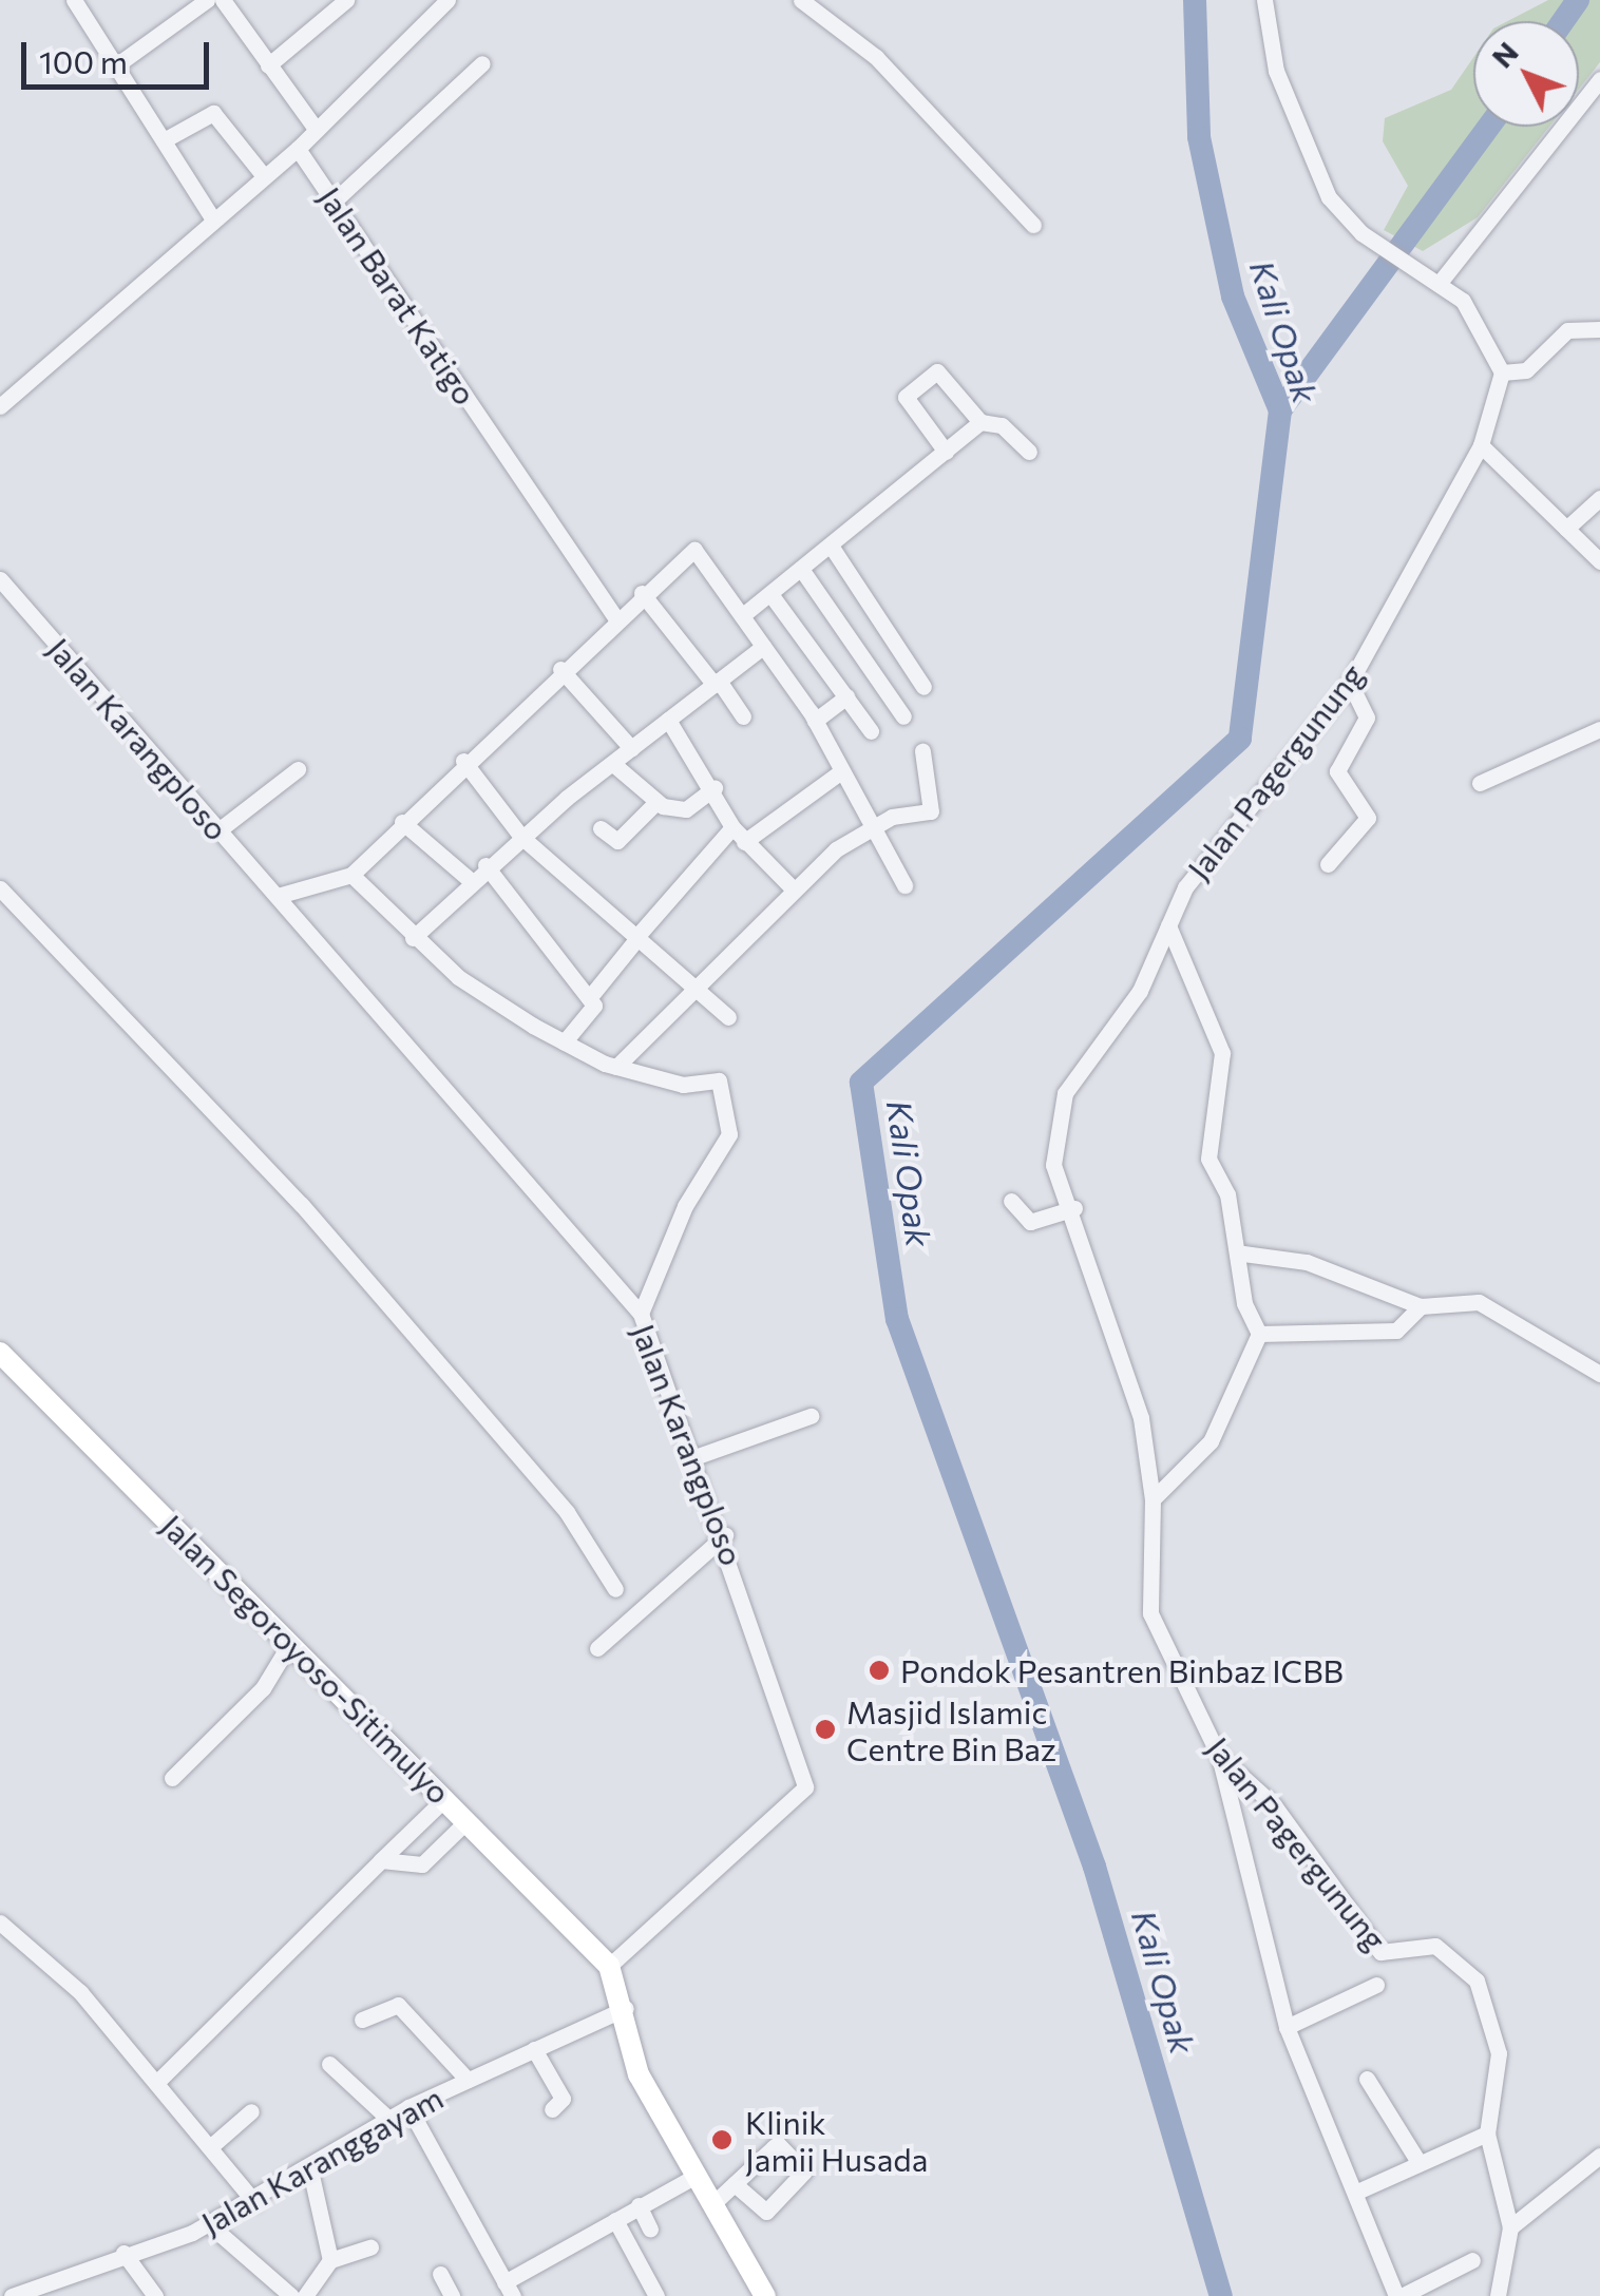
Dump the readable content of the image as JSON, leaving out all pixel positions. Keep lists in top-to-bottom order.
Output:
{
  "streets": {
    "main road": ["Jalan Segoroyoso-Sitimulyo"],
    "street": [
      "Jalan Barat Katigo",
      "Jalan Karangploso",
      "Jalan Pagergunung",
      "Jalan Karanggayam"
    ]
  },
  "crossings": [
    ["Jalan Karangploso", "Jalan Segoroyoso-Sitimulyo"]
  ],
  "water": ["Kali Opak"],
  "places": ["Pondok Pesantren Binbaz ICBB", "Masjid Islamic Centre Bin Baz", "Klinik Jamii Husada"],
  "scale_bar": "100 m",
  "north": "top left"
}
